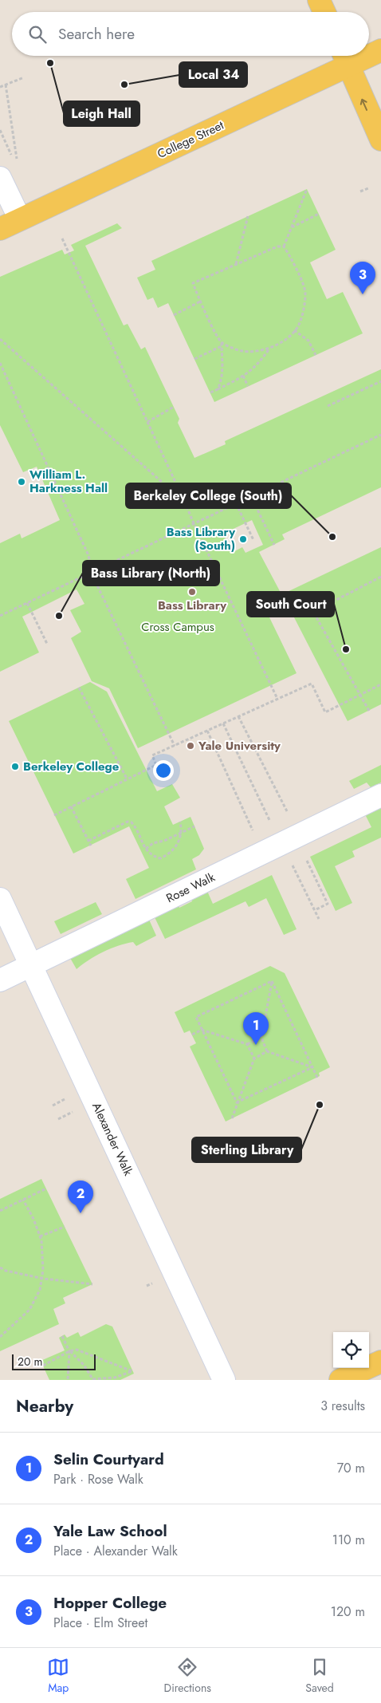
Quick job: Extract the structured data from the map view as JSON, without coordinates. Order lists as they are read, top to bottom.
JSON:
{
  "streets": {
    "main road": ["College Street"],
    "street": ["Rose Walk", "Alexander Walk"]
  },
  "crossings": [
    ["Rose Walk", "Alexander Walk"]
  ],
  "parks": ["Cross Campus"],
  "places": [
    "Leigh Hall",
    "Local 34",
    "William L. Harkness Hall",
    "Berkeley College (South)",
    "Bass Library (South)",
    "Bass Library",
    "Bass Library (North)",
    "South Court",
    "Yale University",
    "Berkeley College",
    "Sterling Library"
  ],
  "scale_bar": "20 m",
  "page": {
    "search": "Search here",
    "pins": ["3", "1", "2"],
    "scale": "20 m",
    "heading": ["Nearby", "3 results"],
    "list": [
      {
        "mark": "1",
        "name": "Selin Courtyard",
        "note": "Park · Rose Walk",
        "value": "70 m"
      },
      {
        "mark": "2",
        "name": "Yale Law School",
        "note": "Place · Alexander Walk",
        "value": "110 m"
      },
      {
        "mark": "3",
        "name": "Hopper College",
        "note": "Place · Elm Street",
        "value": "120 m"
      }
    ],
    "nav": ["Map", "Directions", "Saved"]
  }
}
